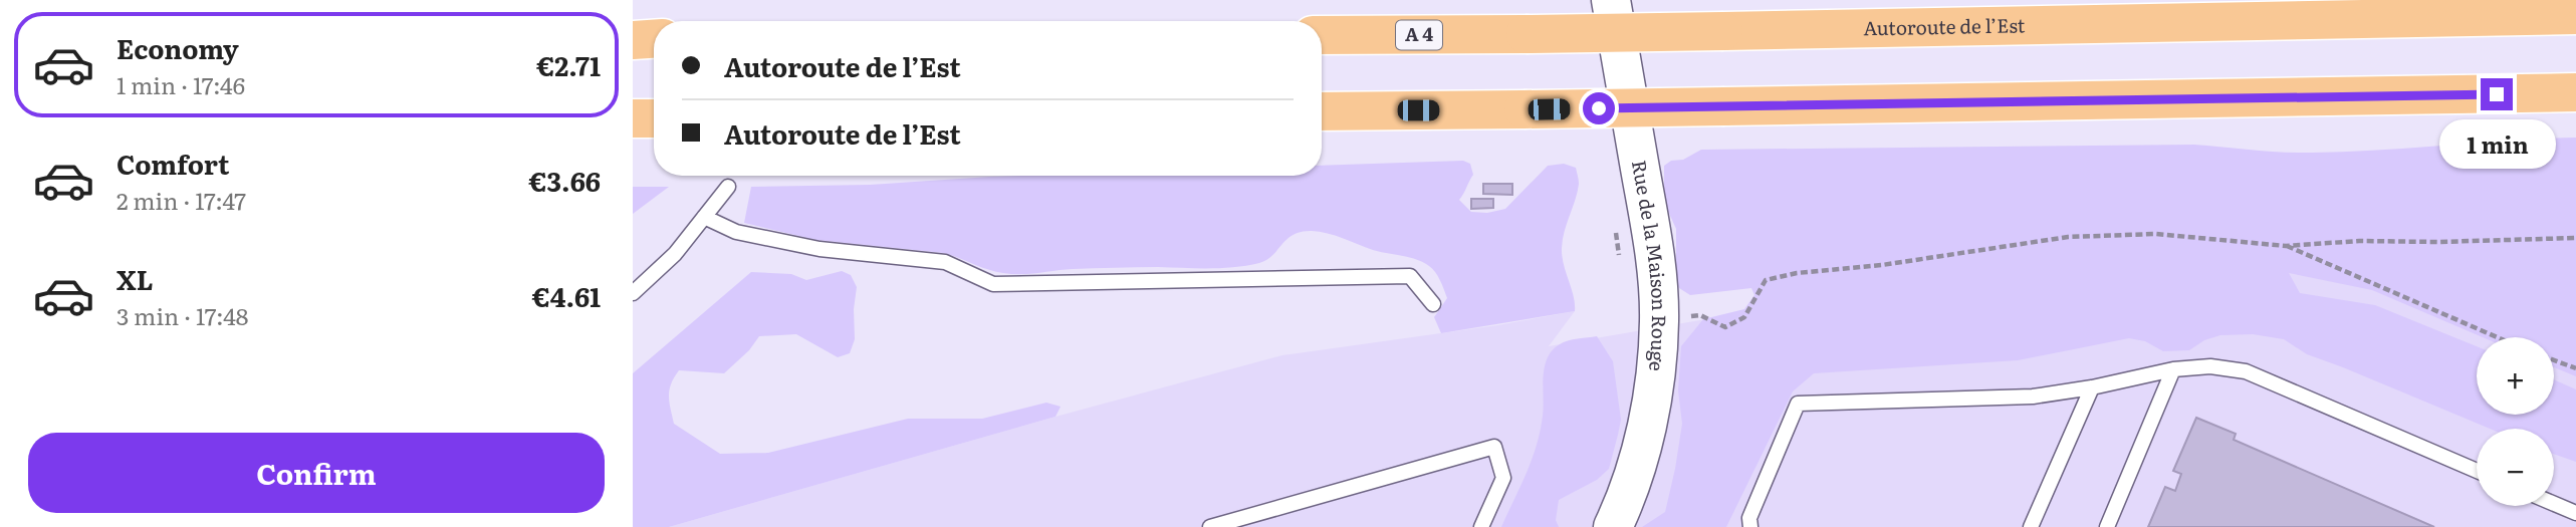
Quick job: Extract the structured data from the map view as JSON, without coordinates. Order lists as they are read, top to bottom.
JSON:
{
  "streets": {
    "highway": ["Autoroute de l’Est", "A 4"],
    "street": ["Rue de la Maison Rouge"]
  },
  "page": {
    "list": [
      {
        "name": "Economy",
        "note": "1 min · 17:46",
        "value": "€2.71"
      },
      {
        "name": "Comfort",
        "note": "2 min · 17:47",
        "value": "€3.66"
      },
      {
        "name": "XL",
        "note": "3 min · 17:48",
        "value": "€4.61"
      }
    ],
    "banner": ["Autoroute de l’Est", "Autoroute de l’Est"],
    "bubble": "1 min",
    "map_buttons": ["+", "−"],
    "buttons": "Confirm"
  }
}
